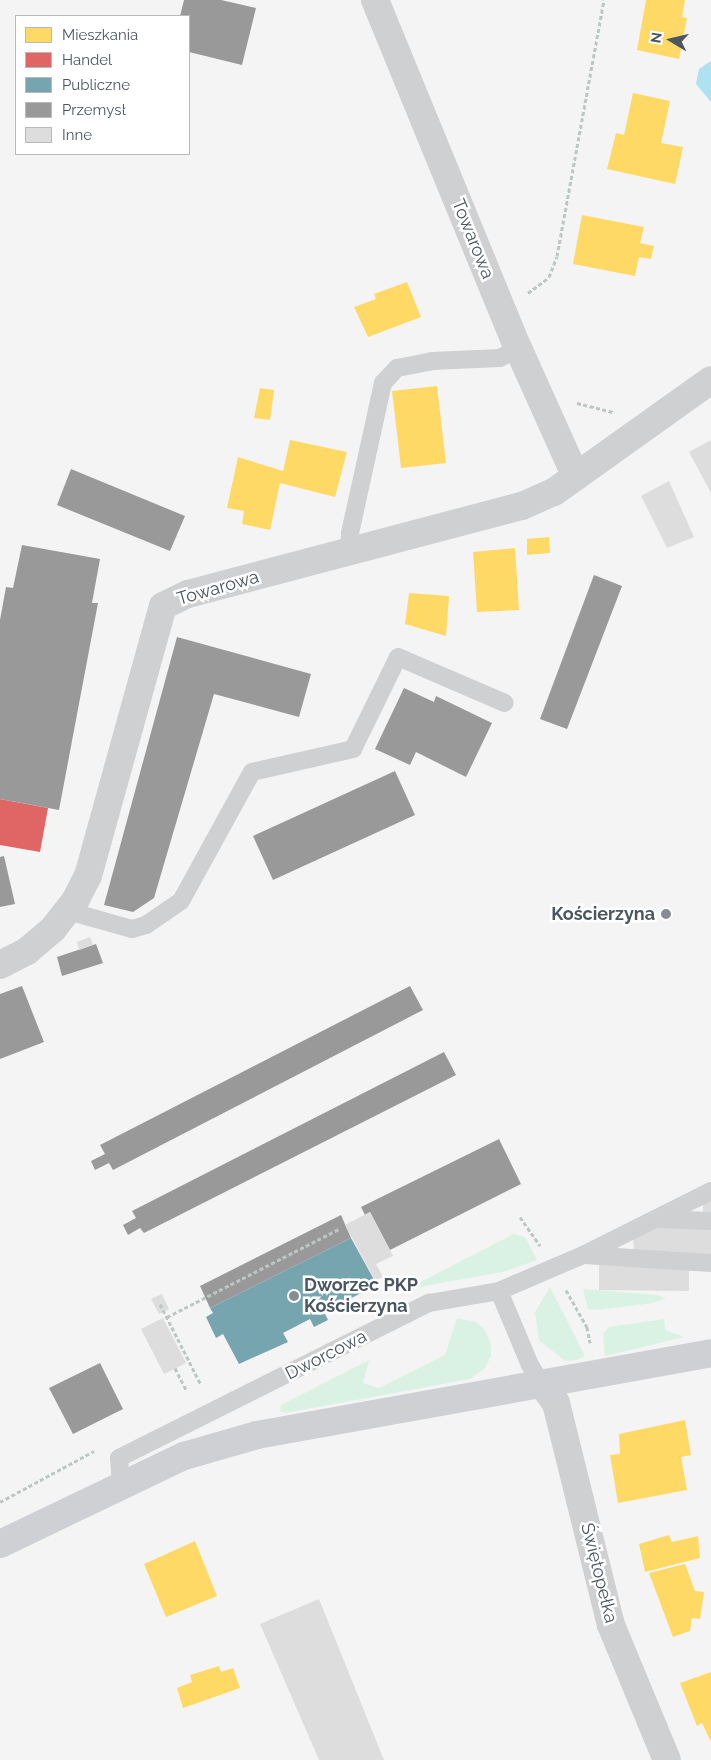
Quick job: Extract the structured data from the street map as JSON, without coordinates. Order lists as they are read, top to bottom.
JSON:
{
  "streets": {
    "street": ["Towarowa", "Świętopełka"],
    "lane": ["Dworcowa"]
  },
  "places": ["Kościerzyna", "Dworzec PKP Kościerzyna"],
  "legend": [
    "Mieszkania",
    "Handel",
    "Publiczne",
    "Przemysł",
    "Inne"
  ],
  "north": "left"
}
